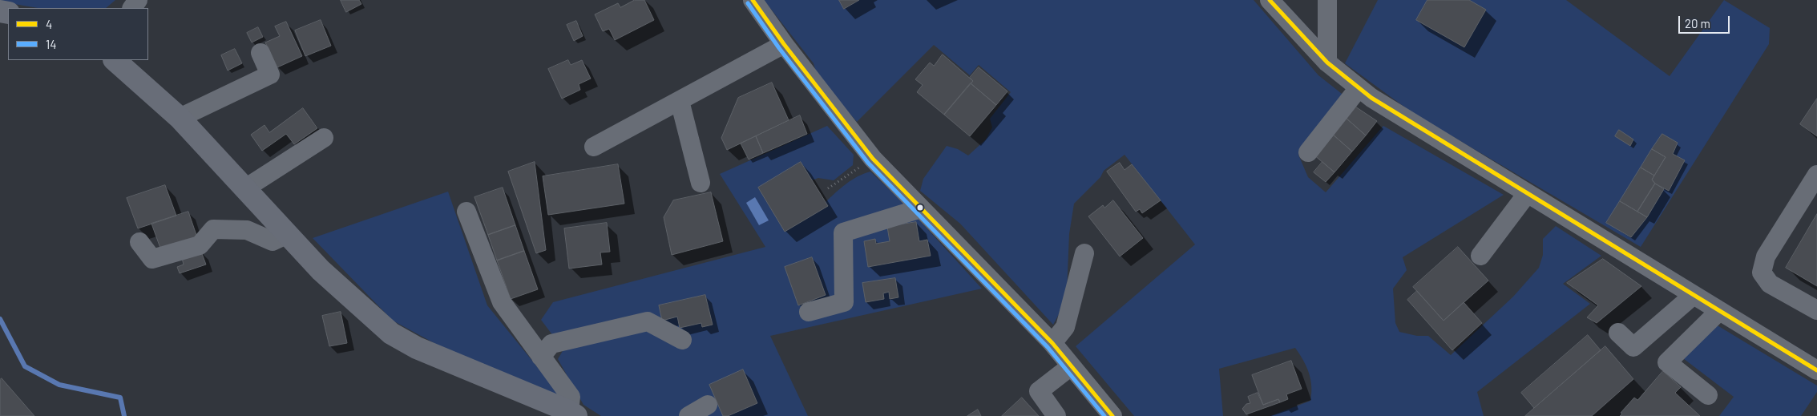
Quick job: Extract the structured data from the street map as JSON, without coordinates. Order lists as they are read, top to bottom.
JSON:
{
  "lines": ["transit line 4", "transit line 14"],
  "legend": ["4", "14"],
  "scale_bar": "20 m"
}
